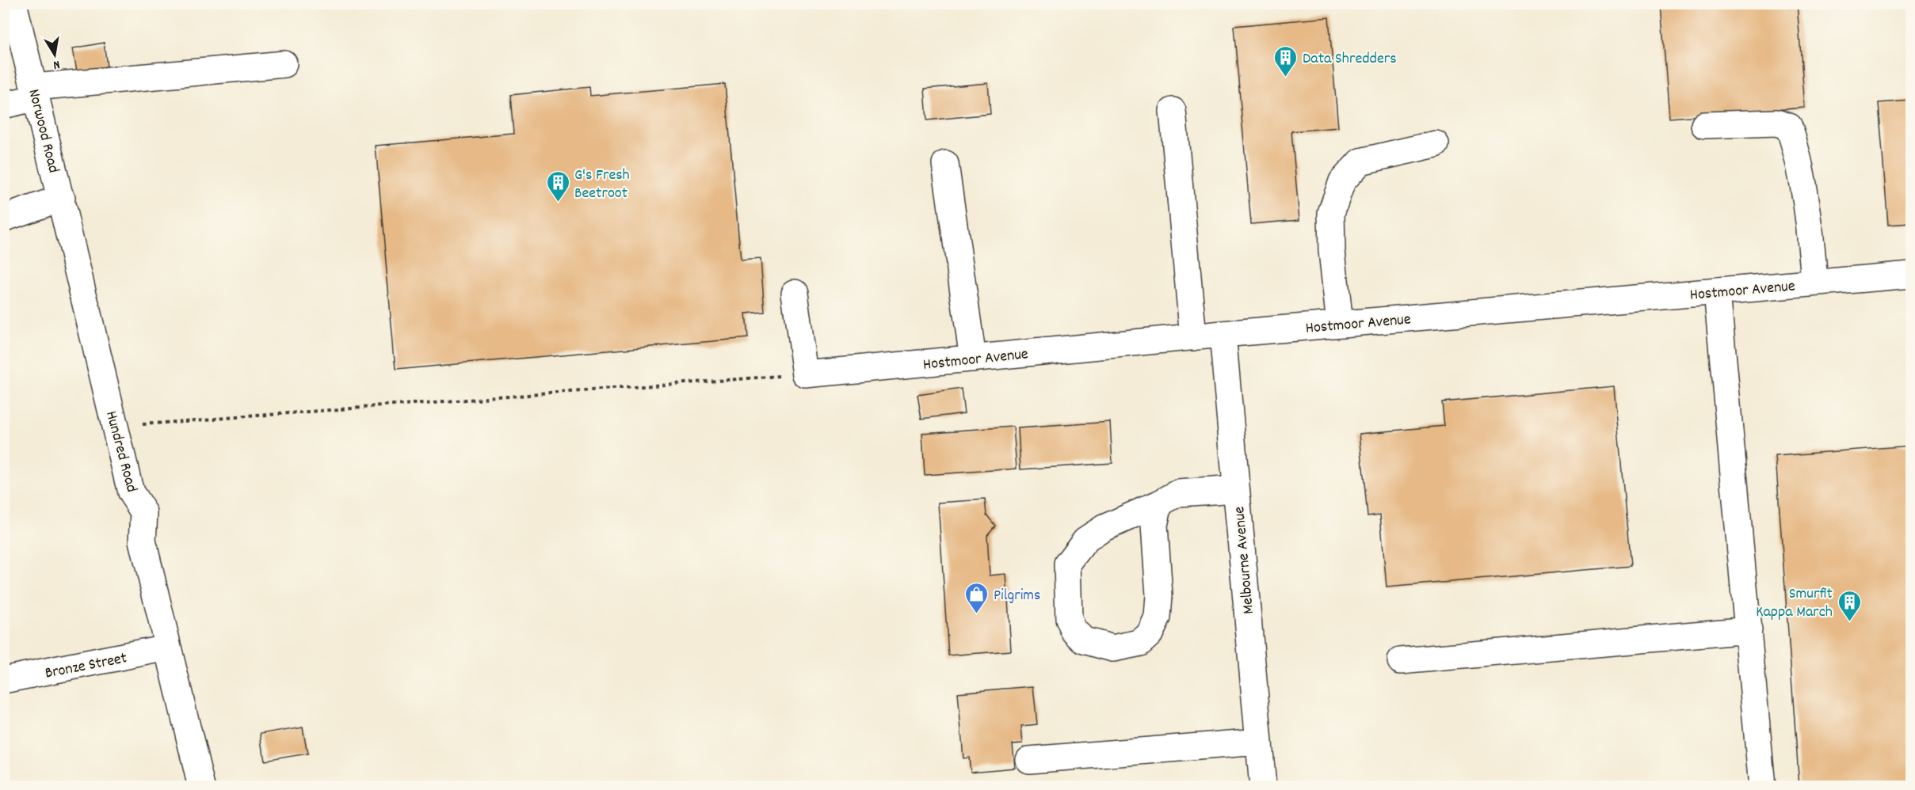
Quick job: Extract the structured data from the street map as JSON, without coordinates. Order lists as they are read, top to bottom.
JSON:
{
  "streets": {
    "street": [
      "Norwood Road",
      "Hostmoor Avenue",
      "Hundred Road",
      "Melbourne Avenue",
      "Bronze Street"
    ]
  },
  "crossings": [
    ["Norwood Road", "Hundred Road"],
    ["Hostmoor Avenue", "Melbourne Avenue"],
    ["Hundred Road", "Bronze Street"]
  ],
  "places": {
    "building": ["Data Shredders", "G's Fresh Beetroot", "Smurfit Kappa March"],
    "shop": ["Pilgrims"]
  },
  "north": "bottom"
}
